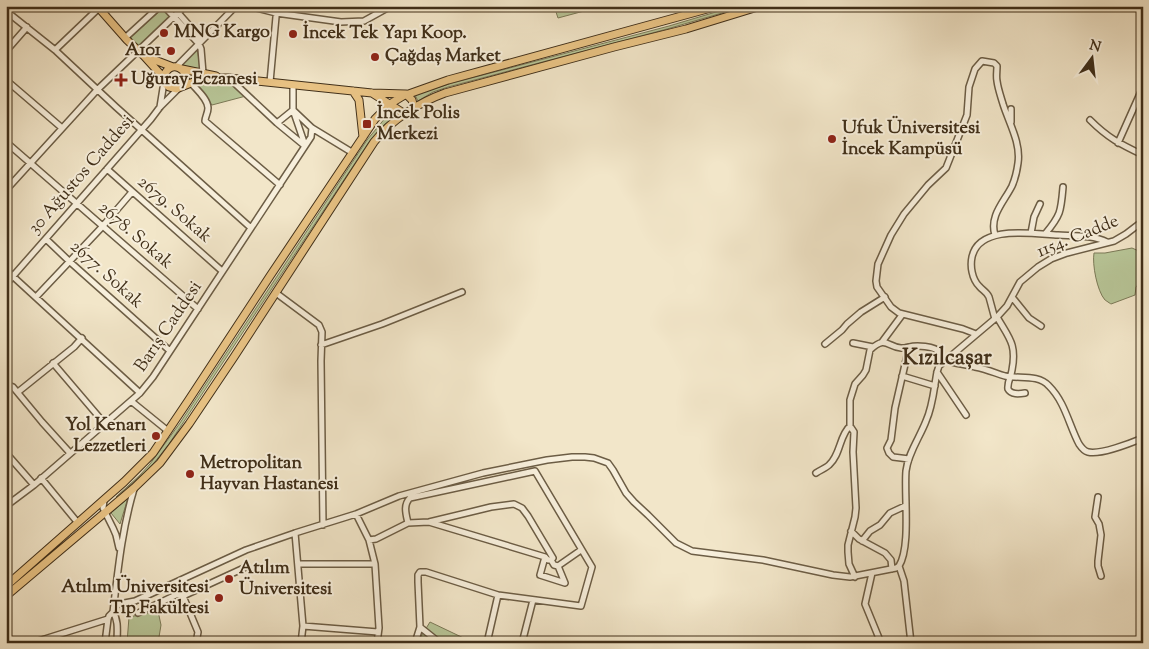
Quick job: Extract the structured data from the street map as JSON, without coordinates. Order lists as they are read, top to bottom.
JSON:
{
  "streets": {
    "street": [
      "30 Ağustos Caddesi",
      "2679. Sokak",
      "2678. Sokak",
      "1154. Cadde",
      "2677. Sokak",
      "Barış Caddesi"
    ]
  },
  "crossings": [
    ["30 Ağustos Caddesi", "2679. Sokak"],
    ["30 Ağustos Caddesi", "2678. Sokak"],
    ["30 Ağustos Caddesi", "2677. Sokak"],
    ["2679. Sokak", "Barış Caddesi"],
    ["2678. Sokak", "Barış Caddesi"],
    ["2677. Sokak", "Barış Caddesi"]
  ],
  "districts": ["Kızılcaşar"],
  "places": {
    "other": [
      "MNG Kargo",
      "İncek Tek Yapı Koop.",
      "A101",
      "Çağdaş Market",
      "Ufuk Üniversitesi İncek Kampüsü",
      "Yol Kenarı Lezzetleri",
      "Metropolitan Hayvan Hastanesi",
      "Atılım Üniversitesi",
      "Atılım Üniversitesi Tıp Fakültesi"
    ],
    "health": ["Uğuray Eczanesi"],
    "transit": ["İncek Polis Merkezi"]
  },
  "north": "top"
}
